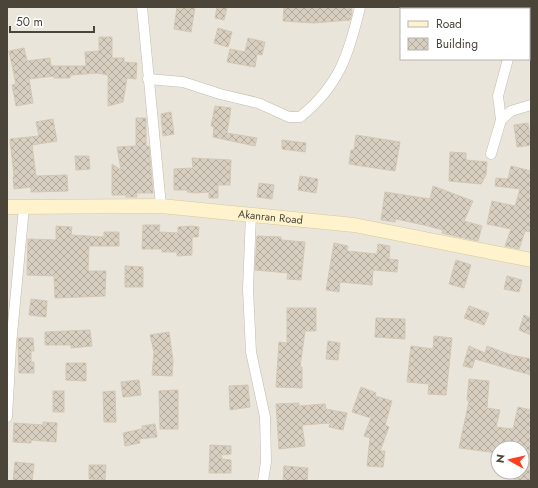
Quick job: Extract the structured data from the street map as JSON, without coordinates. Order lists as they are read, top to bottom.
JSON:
{
  "streets": {
    "main road": ["Akanran Road"]
  },
  "legend": ["Road", "Building"],
  "scale_bar": "50 m",
  "north": "left"
}
